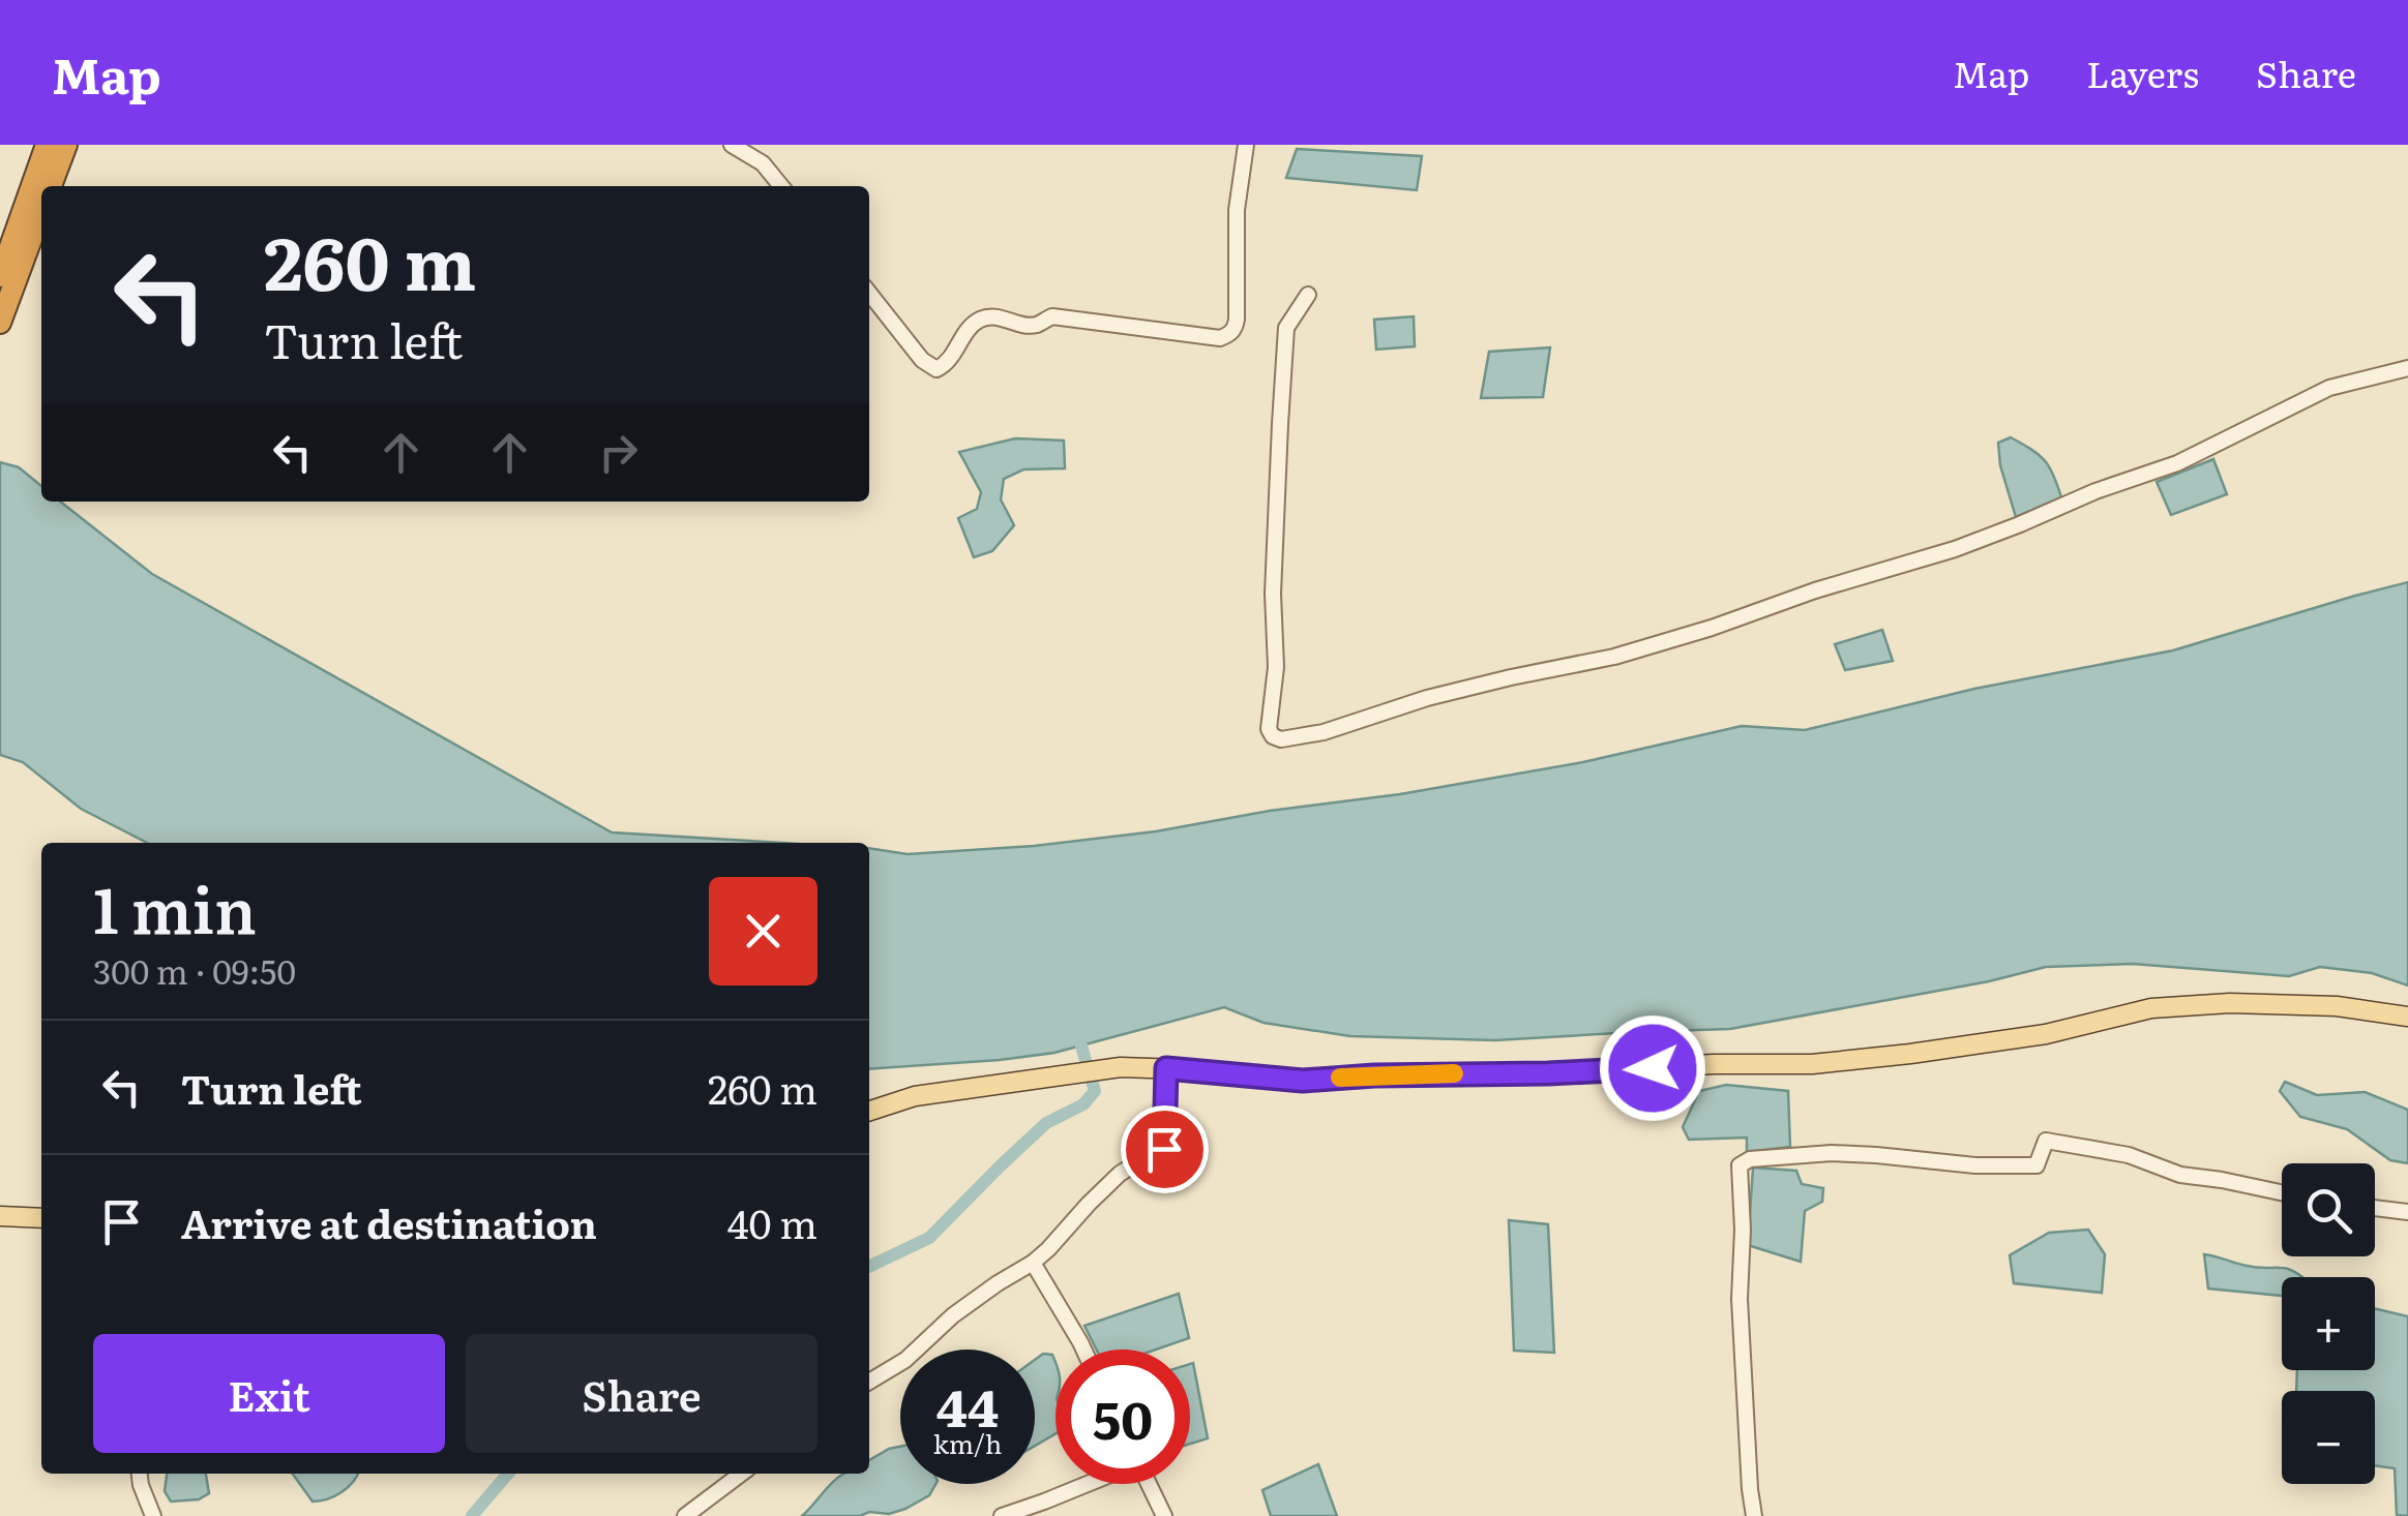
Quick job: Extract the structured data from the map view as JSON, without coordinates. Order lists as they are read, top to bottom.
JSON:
{
  "page": {
    "header": "Map",
    "nav": ["Map", "Layers", "Share"],
    "turn": ["260 m", "Turn left"],
    "heading": ["1 min", "300 m · 09:50"],
    "list": [
      {
        "name": "Turn left",
        "value": "260 m"
      },
      {
        "name": "Arrive at destination",
        "value": "40 m"
      }
    ],
    "map_buttons": ["+", "−"],
    "buttons": ["Exit", "Share"],
    "speed": "44 km/h",
    "limit": "50"
  }
}
